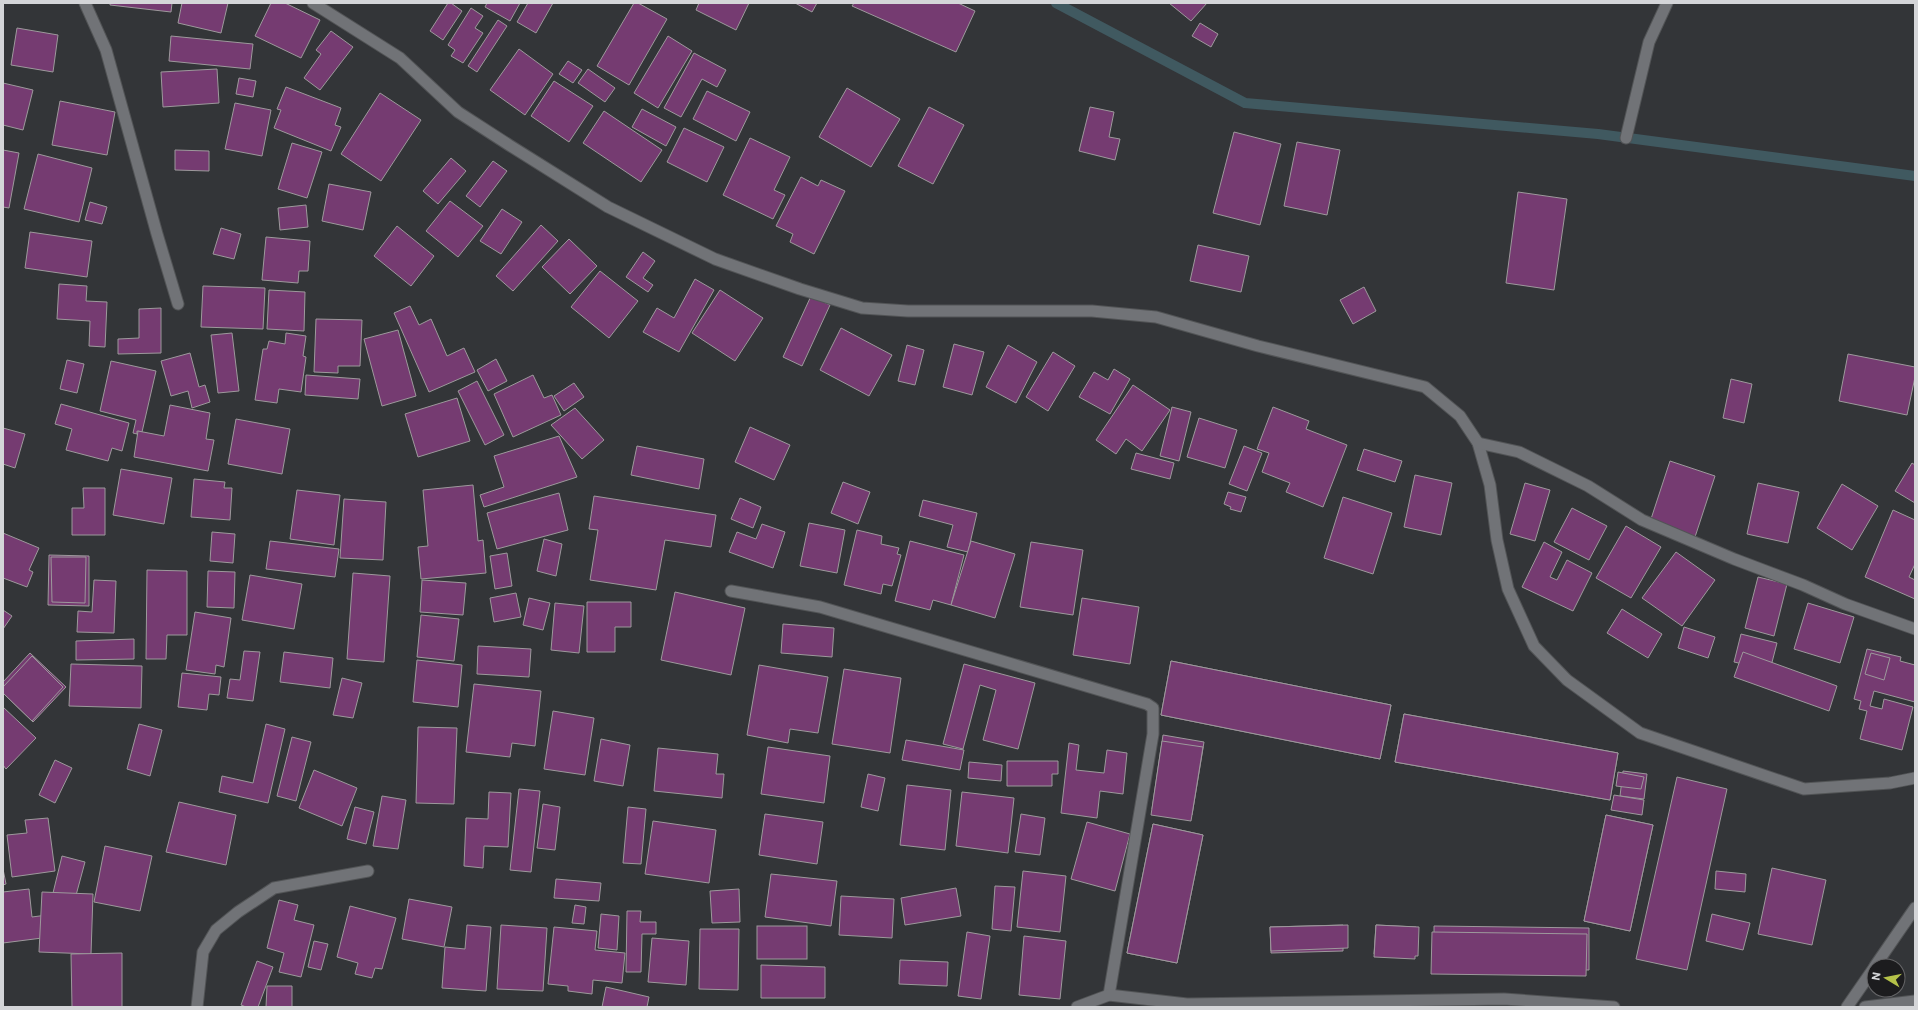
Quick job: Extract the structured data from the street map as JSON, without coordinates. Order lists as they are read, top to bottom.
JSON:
{
  "north": "left"
}
